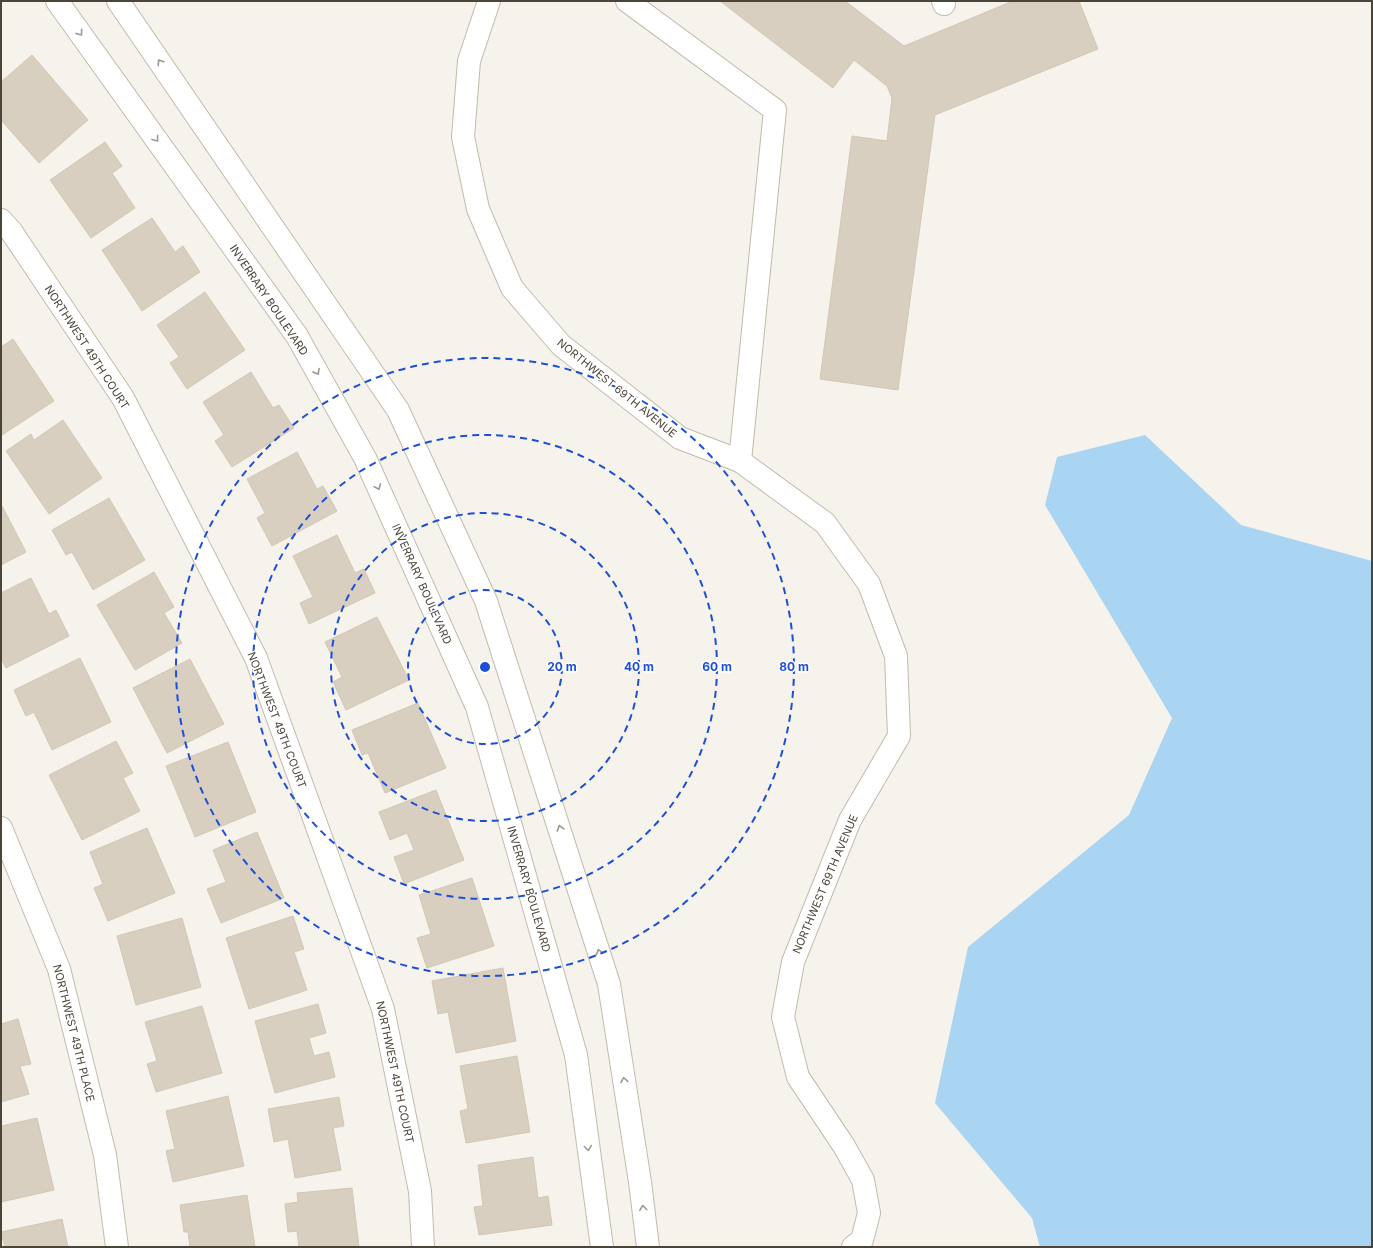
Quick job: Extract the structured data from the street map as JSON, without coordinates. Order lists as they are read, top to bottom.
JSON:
{
  "streets": {
    "street": [
      "INVERRARY BOULEVARD",
      "NORTHWEST 49TH COURT",
      "NORTHWEST 69TH AVENUE",
      "NORTHWEST 49TH PLACE"
    ]
  },
  "rings": [
    "20 m",
    "40 m",
    "60 m",
    "80 m"
  ]
}
